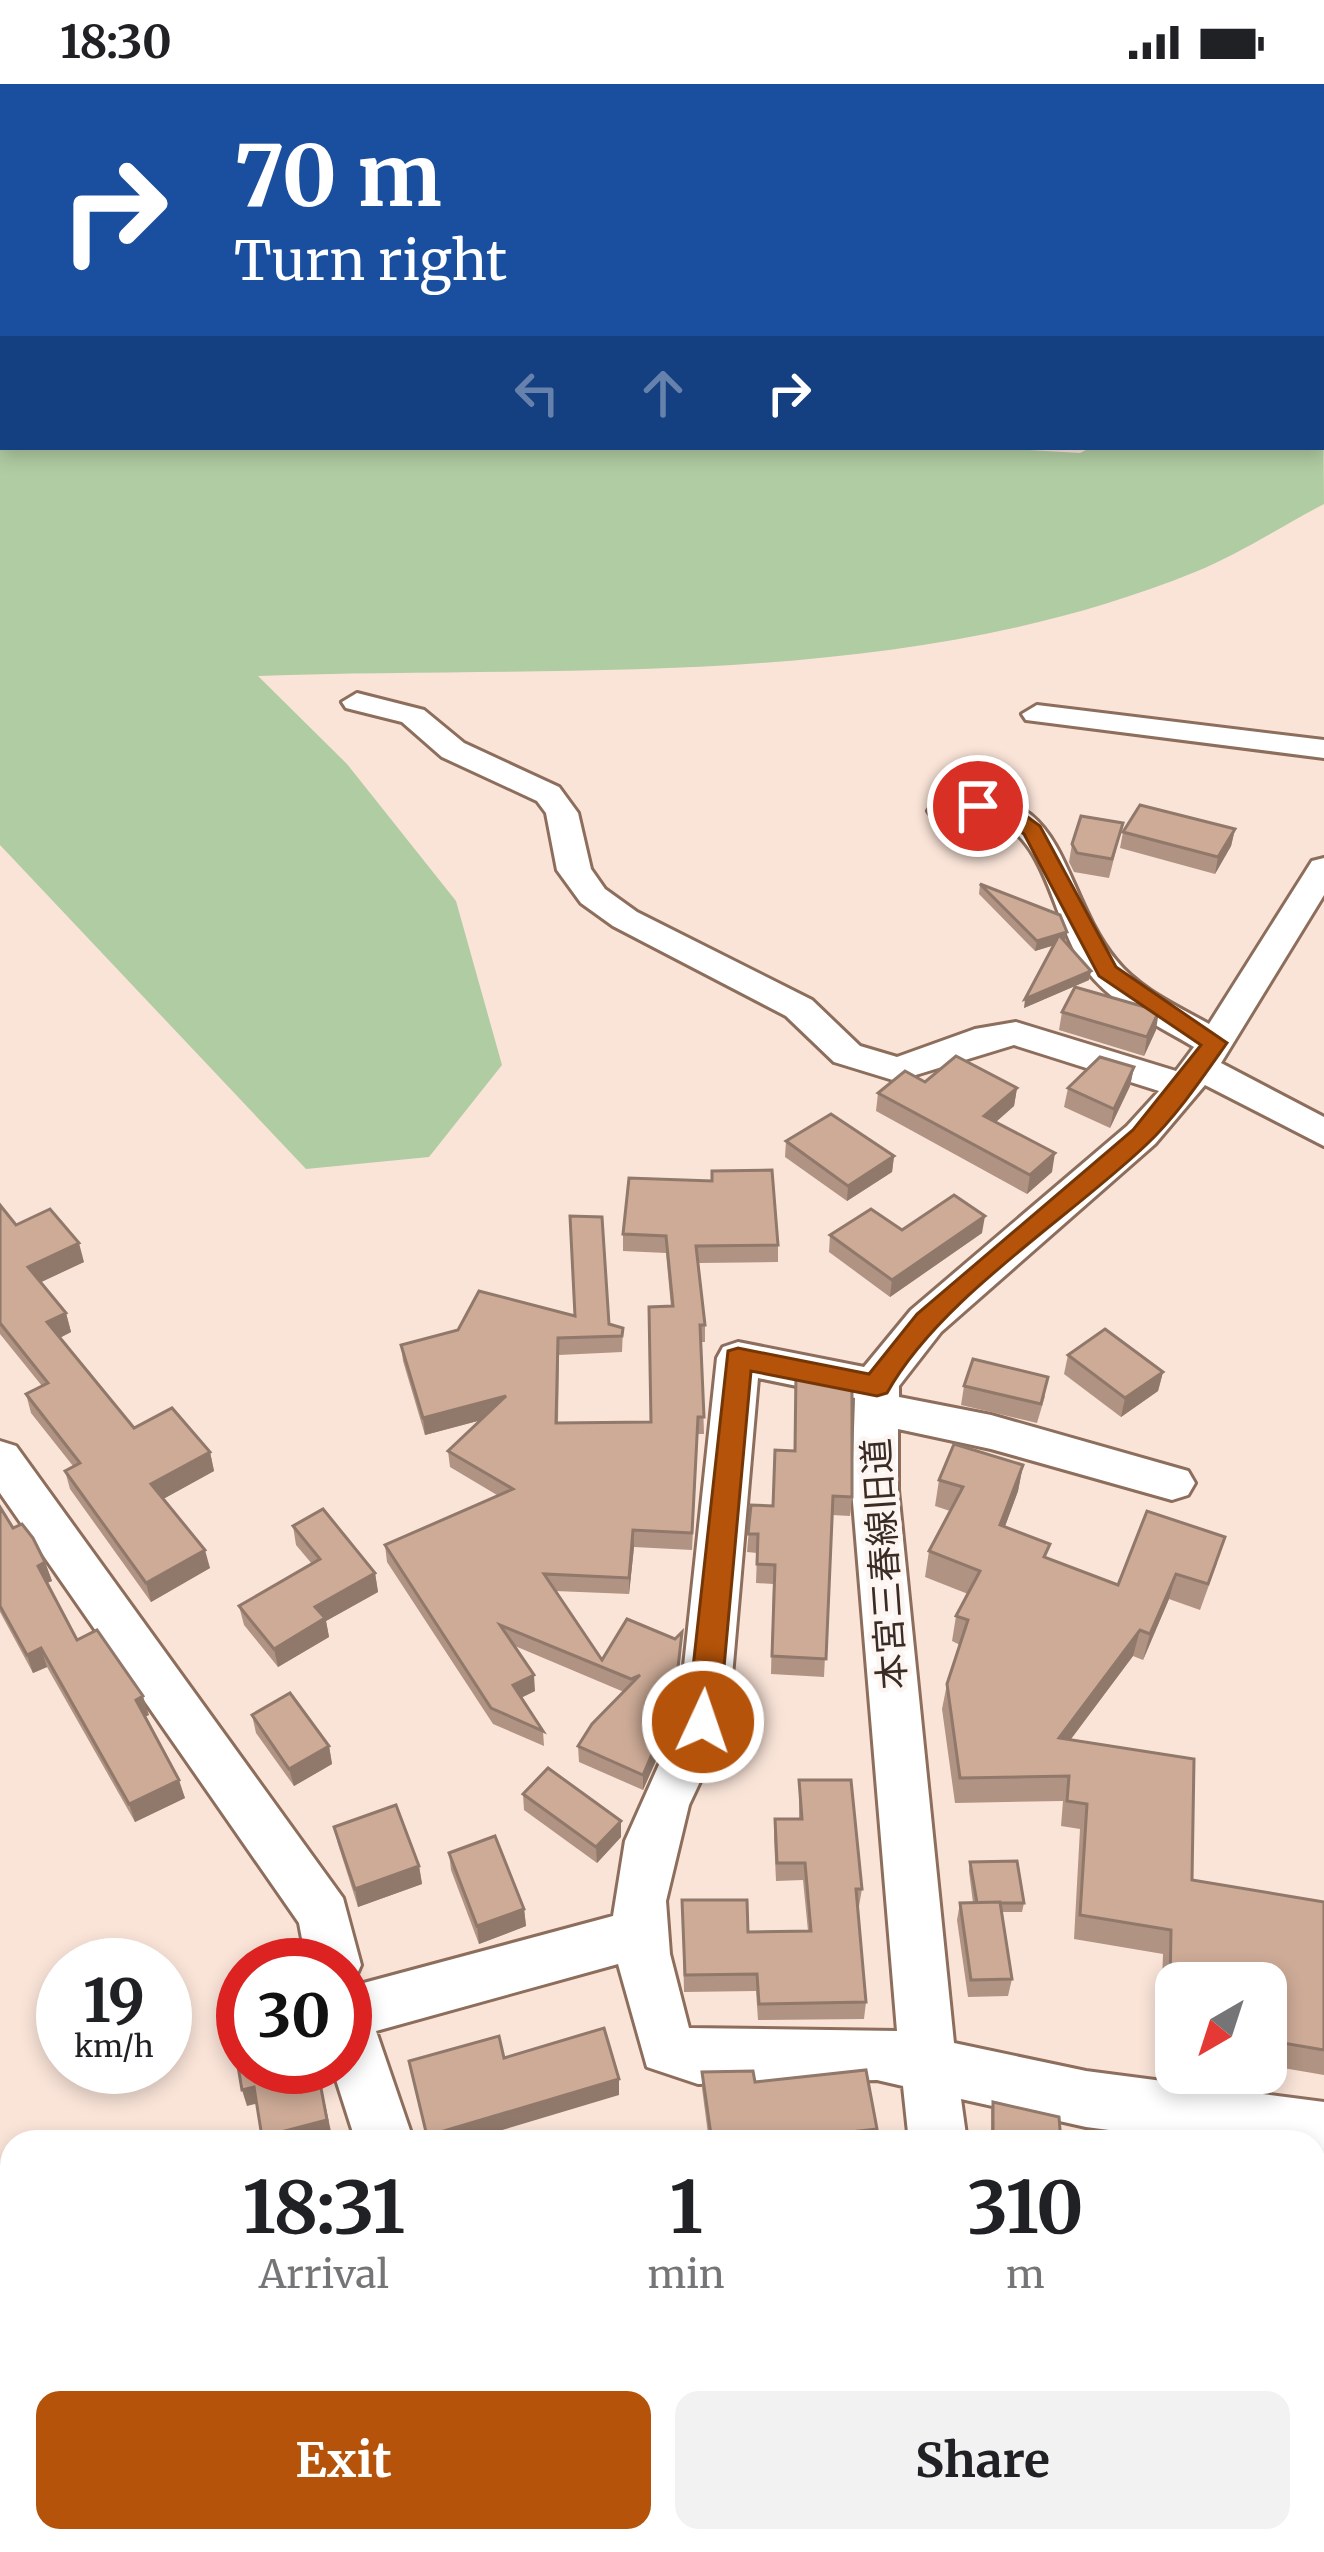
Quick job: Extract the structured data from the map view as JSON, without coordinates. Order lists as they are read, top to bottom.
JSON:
{
  "streets": {
    "street": ["本宮三春線旧道"]
  },
  "north": "bottom left",
  "page": {
    "status": "18:30",
    "turn": ["70 m", "Turn right"],
    "speed": "19 km/h",
    "limit": "30",
    "eta": [
      "18:31",
      "Arrival",
      "1",
      "min",
      "310",
      "m"
    ],
    "buttons": ["Exit", "Share"]
  }
}
